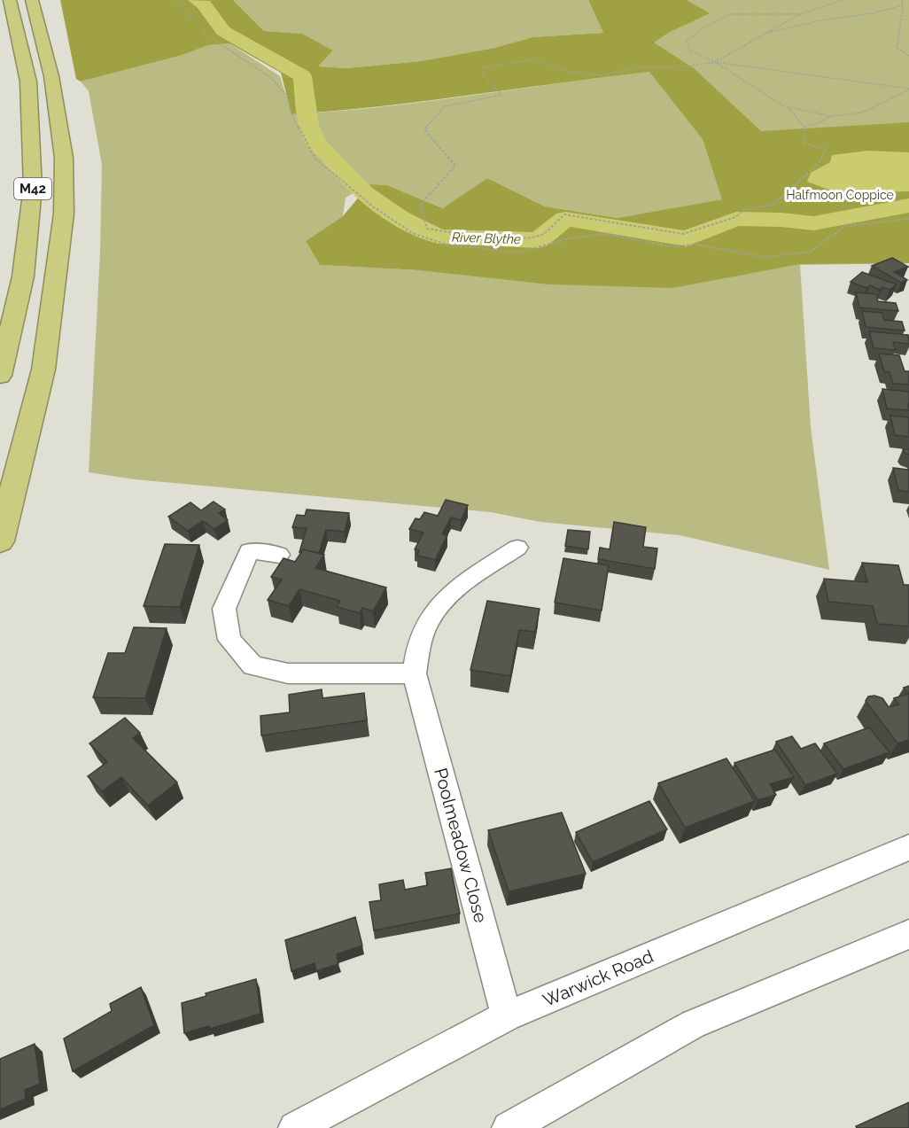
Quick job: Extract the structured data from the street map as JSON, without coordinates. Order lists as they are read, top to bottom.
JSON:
{
  "streets": {
    "highway": ["M42"],
    "street": ["Poolmeadow Close", "Warwick Road"]
  },
  "crossings": [
    ["Poolmeadow Close", "Warwick Road"]
  ],
  "water": ["River Blythe"],
  "parks": ["Halfmoon Coppice"]
}
